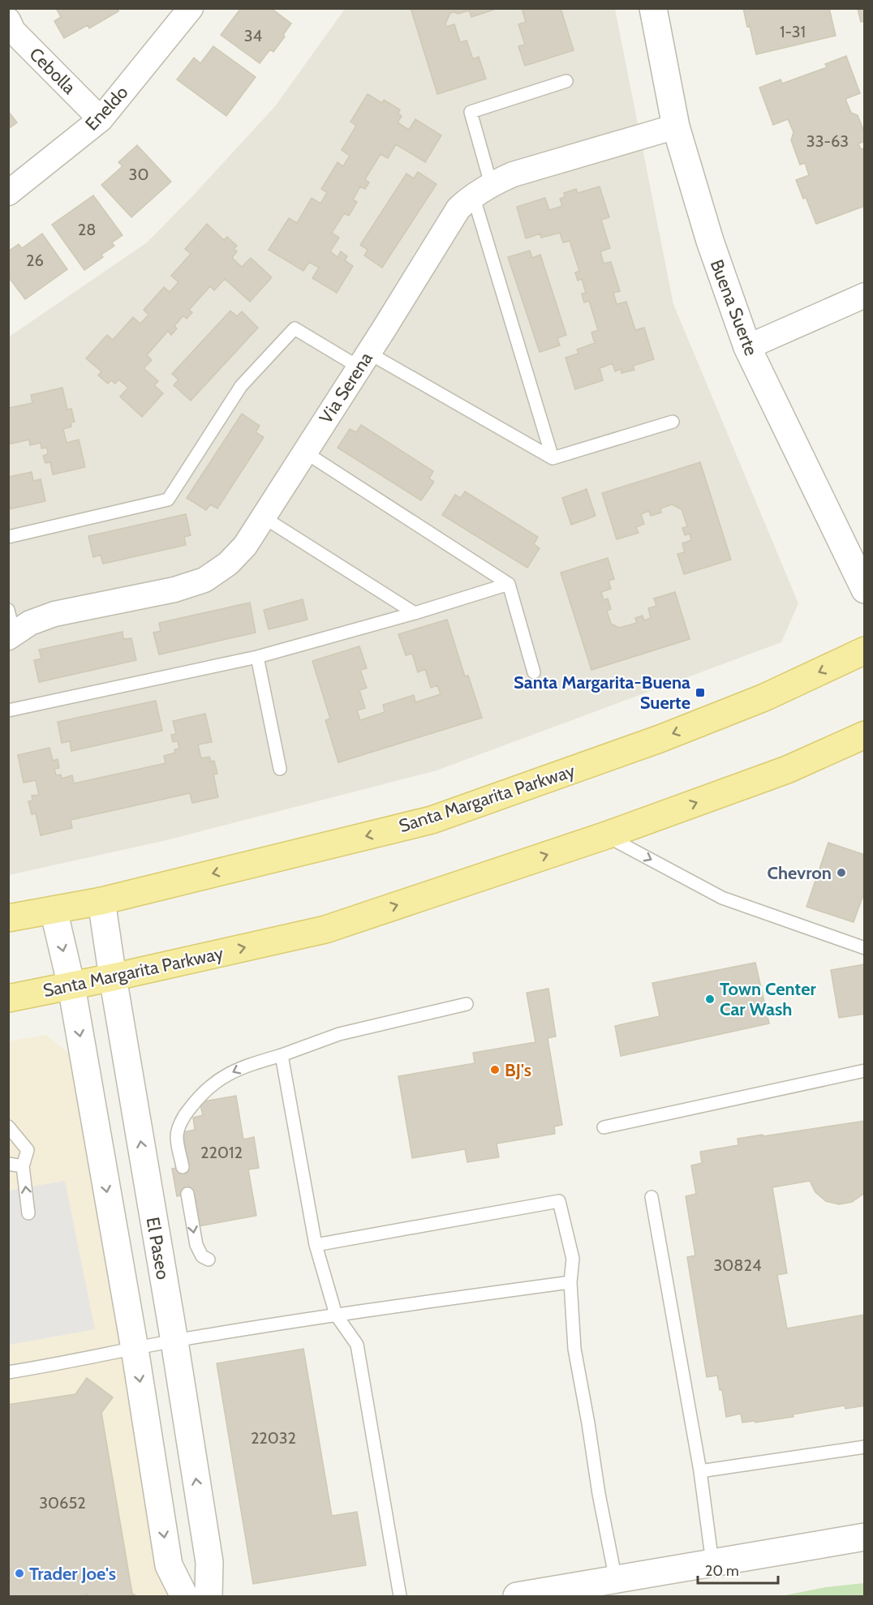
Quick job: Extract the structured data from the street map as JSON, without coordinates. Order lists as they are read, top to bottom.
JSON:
{
  "streets": {
    "main road": ["Santa Margarita Parkway"],
    "street": [
      "Cebolla",
      "Eneldo",
      "Buena Suerte",
      "Via Serena",
      "El Paseo"
    ]
  },
  "crossings": [
    ["Cebolla", "Eneldo"],
    ["Buena Suerte", "Via Serena"],
    ["Santa Margarita Parkway", "El Paseo"]
  ],
  "places": {
    "transit": ["Santa Margarita-Buena Suerte"],
    "other": [
      "Chevron",
      "Town Center Car Wash",
      "BJ's",
      "Trader Joe's"
    ]
  },
  "house_numbers": [
    "1-31",
    "34",
    "33-63",
    "30",
    "28",
    "26",
    "22012",
    "30824",
    "22032",
    "30652"
  ],
  "scale_bar": "20 m"
}
